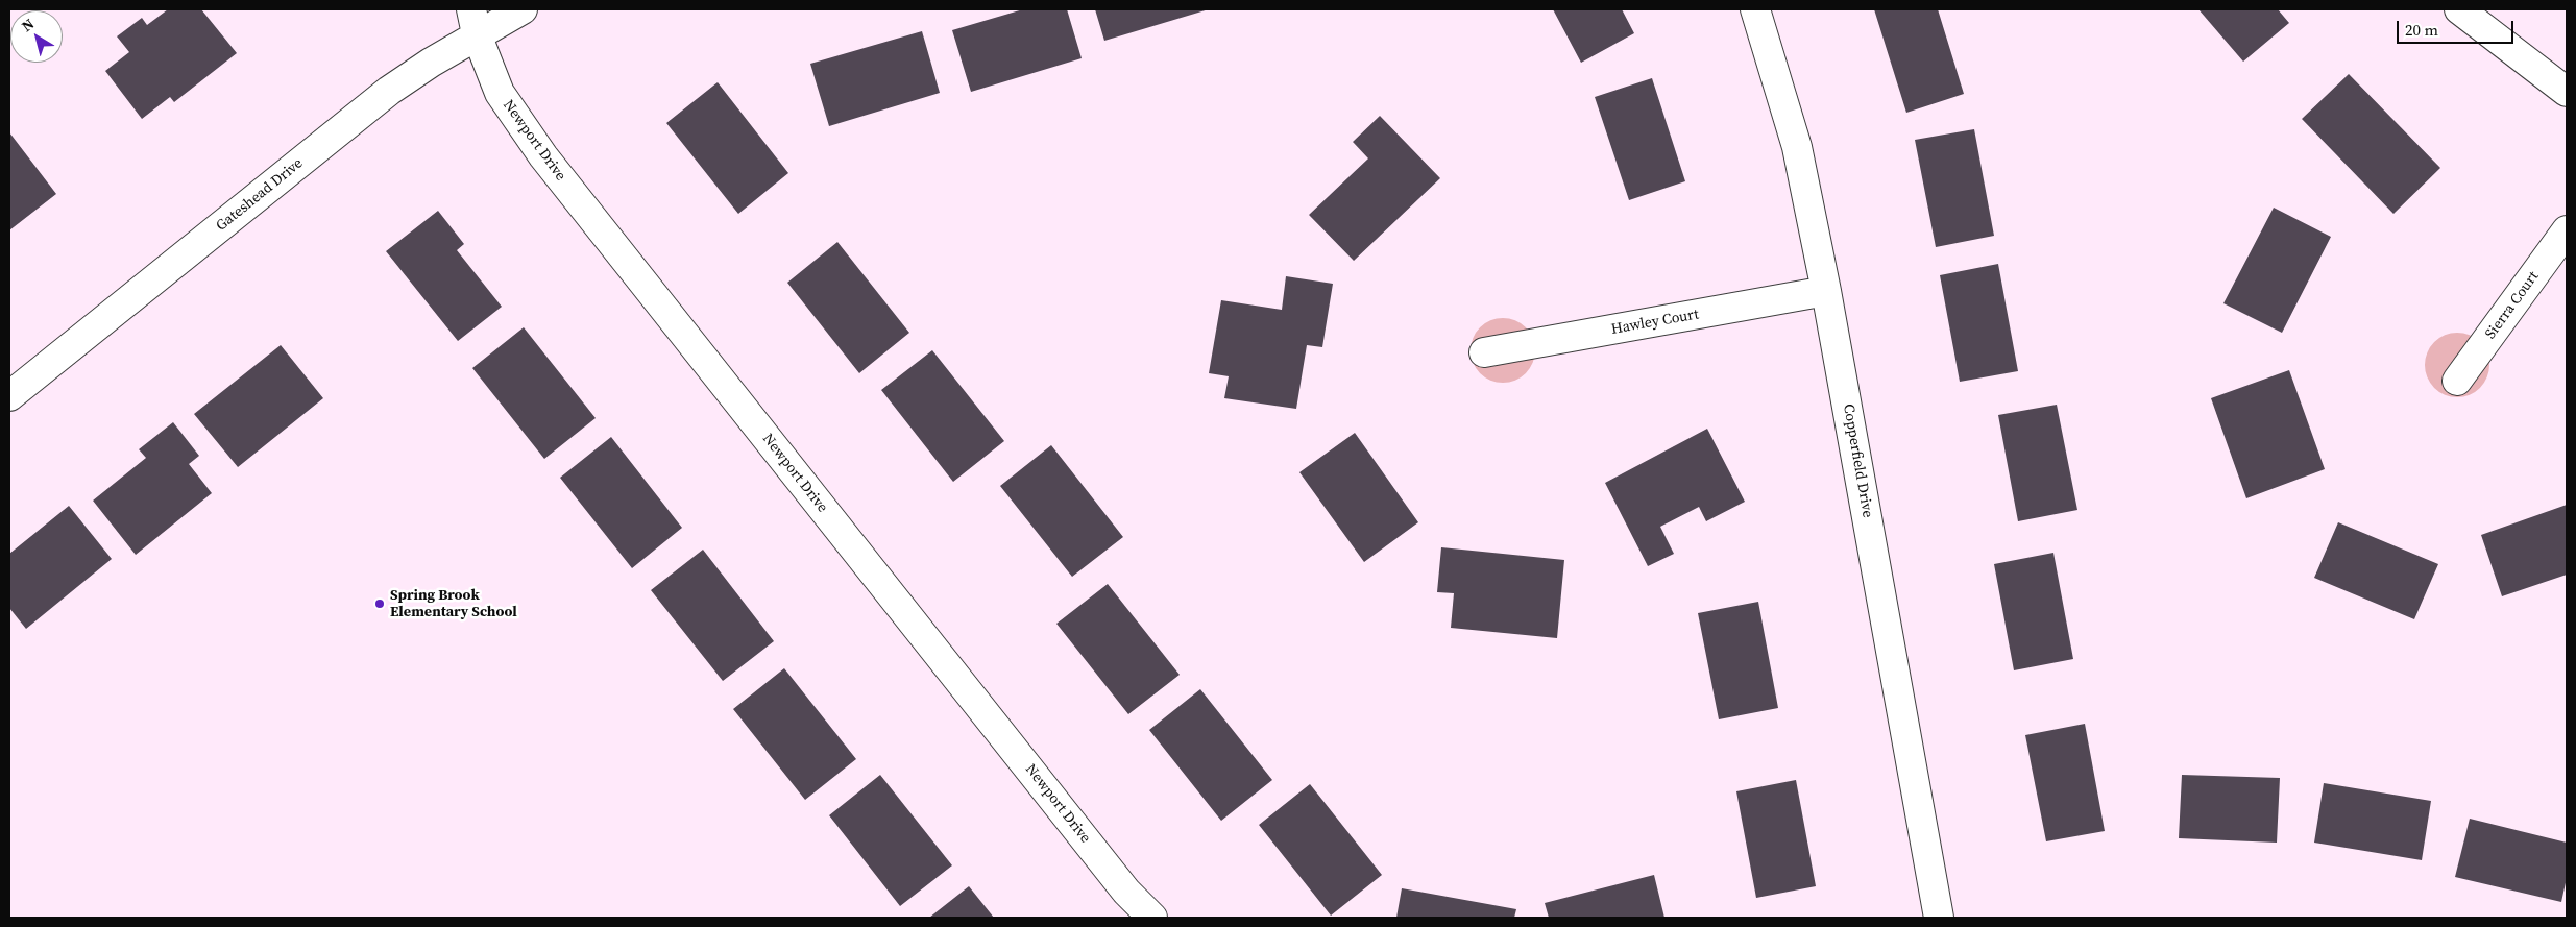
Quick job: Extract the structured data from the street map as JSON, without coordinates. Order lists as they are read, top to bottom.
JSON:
{
  "streets": {
    "street": [
      "Newport Drive",
      "Gateshead Drive",
      "Sierra Court",
      "Hawley Court",
      "Copperfield Drive"
    ]
  },
  "crossings": [
    ["Newport Drive", "Gateshead Drive"],
    ["Hawley Court", "Copperfield Drive"]
  ],
  "places": ["Spring Brook Elementary School"],
  "scale_bar": "20 m",
  "north": "top left"
}
